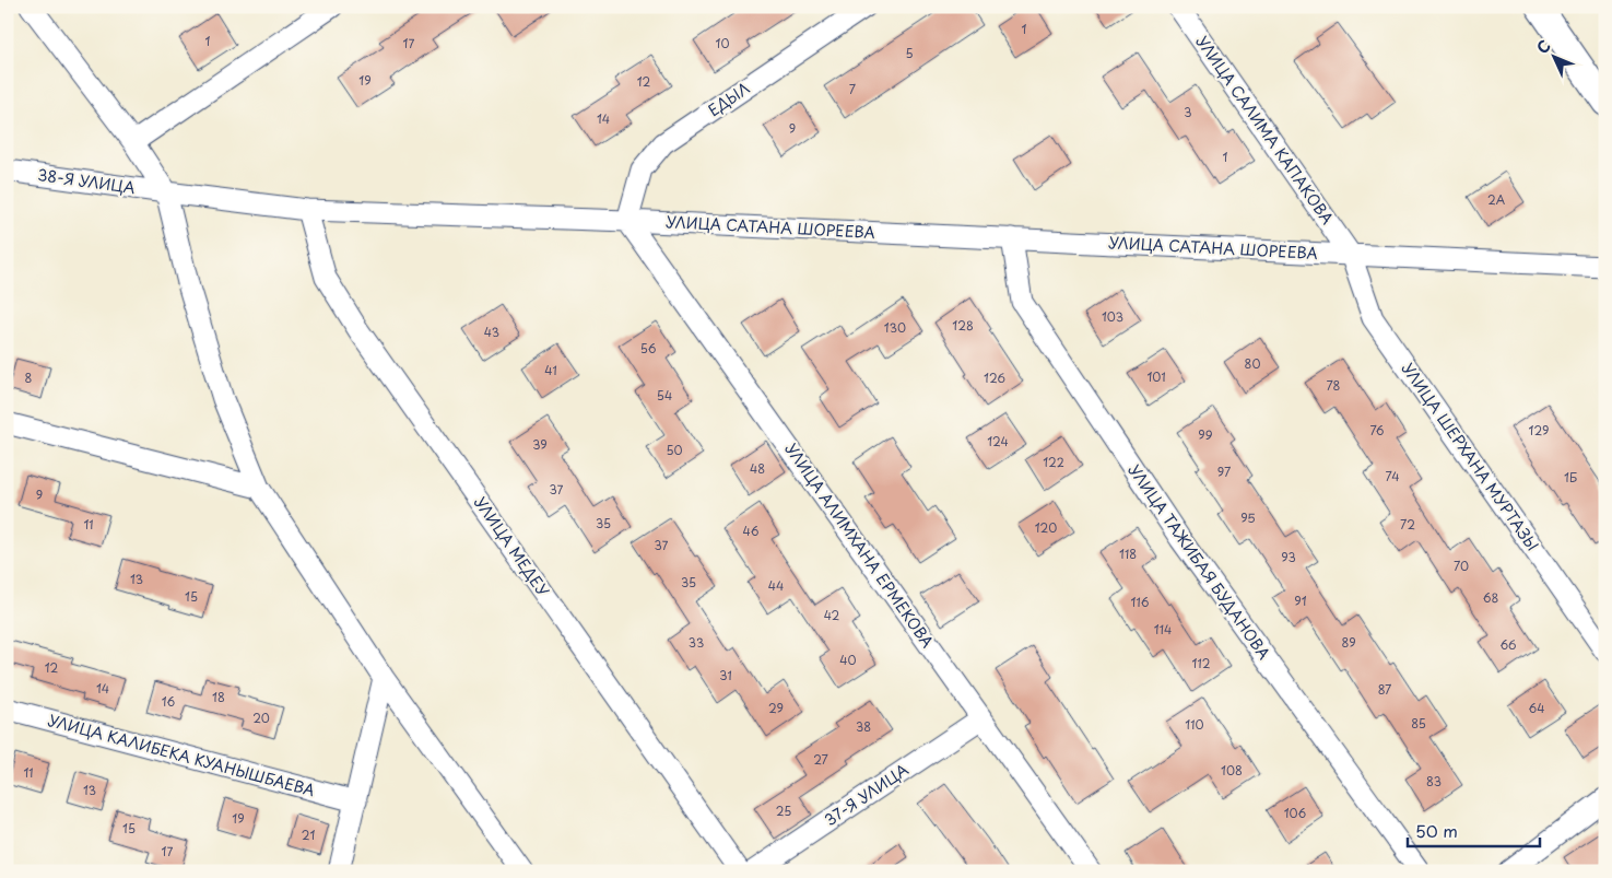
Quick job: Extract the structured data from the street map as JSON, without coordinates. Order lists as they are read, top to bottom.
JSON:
{
  "streets": {
    "street": [
      "ЕДЫЛ",
      "УЛИЦА САЛИМА КАПАКОВА",
      "38-Я УЛИЦА",
      "УЛИЦА САТАНА ШОРЕЕВА",
      "УЛИЦА ШЕРХАНА МУРТАЗЫ",
      "УЛИЦА АЛИМХАНА ЕРМЕКОВА",
      "УЛИЦА МЕДЕУ",
      "УЛИЦА ТАЖИБАЯ БУДАНОВА",
      "УЛИЦА КАЛИБЕКА КУАНЫШБАЕВА",
      "37-Я УЛИЦА"
    ]
  },
  "crossings": [
    ["ЕДЫЛ", "УЛИЦА САТАНА ШОРЕЕВА"],
    ["ЕДЫЛ", "УЛИЦА АЛИМХАНА ЕРМЕКОВА"],
    ["УЛИЦА САЛИМА КАПАКОВА", "УЛИЦА САТАНА ШОРЕЕВА"],
    ["УЛИЦА САЛИМА КАПАКОВА", "УЛИЦА ШЕРХАНА МУРТАЗЫ"],
    ["38-Я УЛИЦА", "УЛИЦА САТАНА ШОРЕЕВА"],
    ["УЛИЦА САТАНА ШОРЕЕВА", "УЛИЦА ШЕРХАНА МУРТАЗЫ"],
    ["УЛИЦА САТАНА ШОРЕЕВА", "УЛИЦА АЛИМХАНА ЕРМЕКОВА"],
    ["УЛИЦА САТАНА ШОРЕЕВА", "УЛИЦА МЕДЕУ"],
    ["УЛИЦА САТАНА ШОРЕЕВА", "УЛИЦА ТАЖИБАЯ БУДАНОВА"],
    ["УЛИЦА АЛИМХАНА ЕРМЕКОВА", "37-Я УЛИЦА"]
  ],
  "house_numbers": [
    "1",
    "1",
    "17",
    "10",
    "5",
    "19",
    "12",
    "7",
    "3",
    "14",
    "9",
    "1",
    "2А",
    "103",
    "128",
    "130",
    "43",
    "56",
    "80",
    "41",
    "101",
    "8",
    "126",
    "78",
    "54",
    "76",
    "129",
    "99",
    "124",
    "39",
    "50",
    "122",
    "48",
    "97",
    "74",
    "1Б",
    "37",
    "9",
    "95",
    "35",
    "11",
    "72",
    "120",
    "46",
    "37",
    "118",
    "93",
    "70",
    "13",
    "35",
    "44",
    "15",
    "68",
    "91",
    "116",
    "42",
    "114",
    "33",
    "89",
    "66",
    "40",
    "112",
    "12",
    "31",
    "14",
    "87",
    "18",
    "16",
    "29",
    "64",
    "20",
    "85",
    "110",
    "38",
    "27",
    "108",
    "11",
    "83",
    "13",
    "25",
    "106",
    "19",
    "15",
    "21",
    "17"
  ],
  "scale_bar": "50 m",
  "north": "top left"
}
